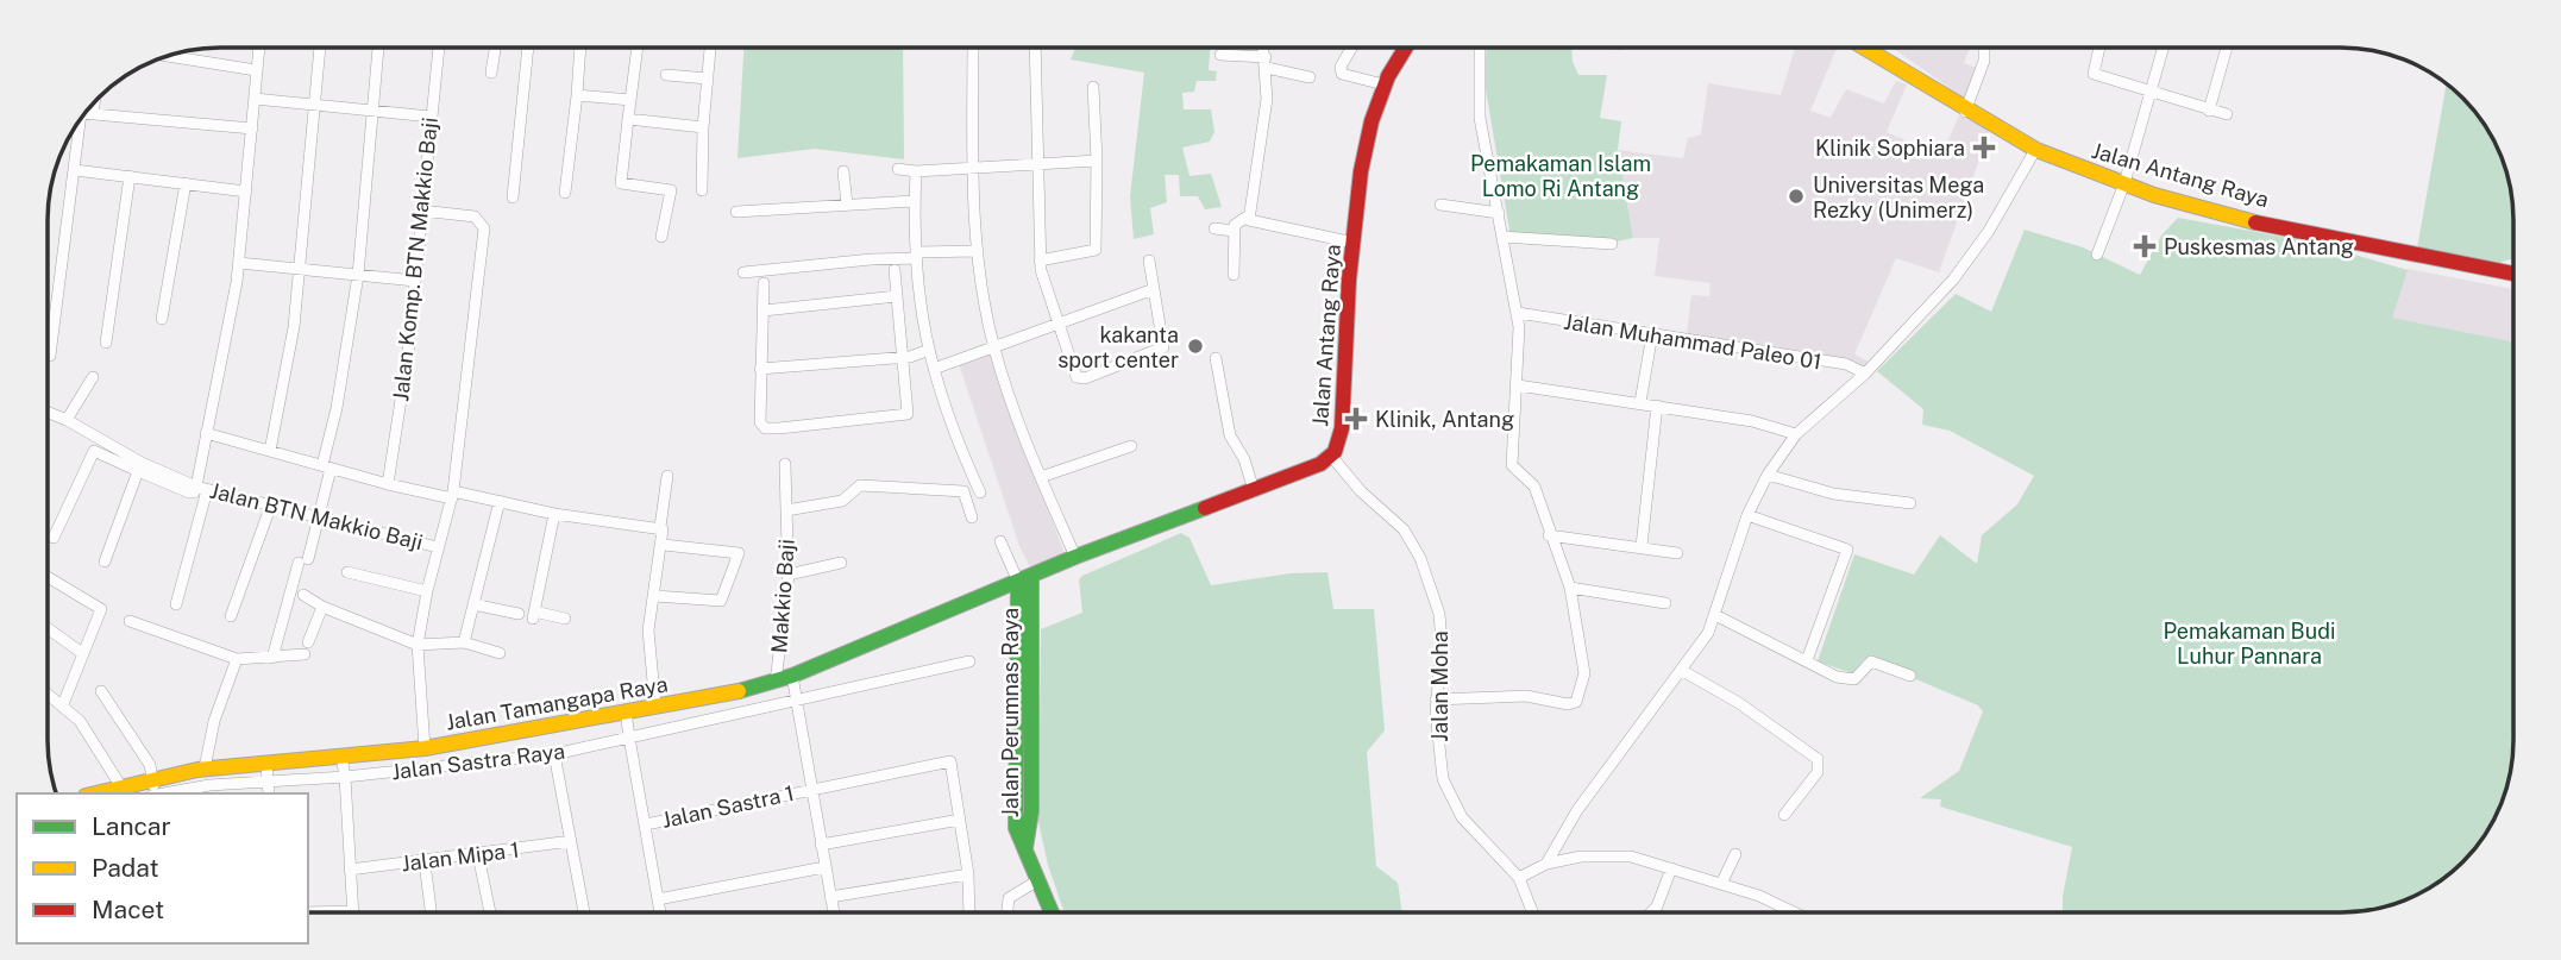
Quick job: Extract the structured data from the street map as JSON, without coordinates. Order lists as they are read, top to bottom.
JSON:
{
  "streets": {
    "main road": ["Jalan Antang Raya", "Jalan Tamangapa Raya", "Jalan Perumnas Raya"],
    "street": [
      "Jalan Komp. BTN Makkio Baji",
      "Jalan Muhammad Paleo 01",
      "Jalan BTN Makkio Baji",
      "Makkio Baji",
      "Jalan Moha",
      "Jalan Sastra Raya",
      "Jalan Sastra 1",
      "Jalan Mipa 1"
    ]
  },
  "crossings": [
    ["Jalan Antang Raya", "Jalan Moha"],
    ["Jalan Antang Raya", "Jalan Tamangapa Raya"],
    ["Jalan Antang Raya", "Jalan Perumnas Raya"],
    ["Makkio Baji", "Jalan Tamangapa Raya"],
    ["Jalan Tamangapa Raya", "Jalan Perumnas Raya"],
    ["Jalan Tamangapa Raya", "Jalan Sastra Raya"]
  ],
  "parks": ["Pemakaman Islam Lomo Ri Antang", "Pemakaman Budi Luhur Pannara"],
  "places": {
    "health": ["Klinik Sophiara", "Puskesmas Antang", "Klinik, Antang"],
    "other": ["Universitas Mega Rezky (Unimerz)", "kakanta sport center"]
  },
  "legend": ["Lancar", "Padat", "Macet"]
}
